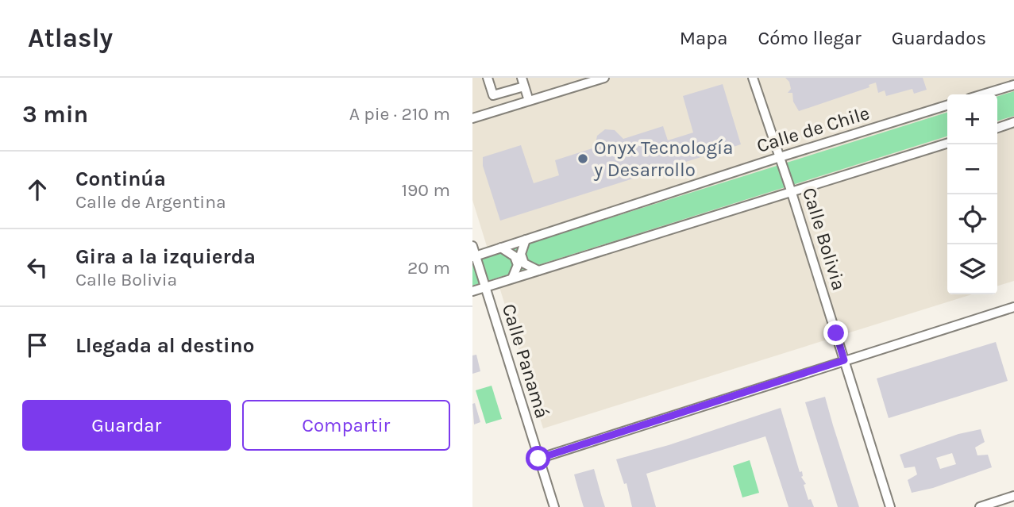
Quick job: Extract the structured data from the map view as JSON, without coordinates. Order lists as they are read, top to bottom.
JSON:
{
  "streets": {
    "street": ["Calle de Chile", "Calle Bolivia", "Calle Panamá"]
  },
  "crossings": [
    ["Calle de Chile", "Calle Bolivia"],
    ["Calle de Chile", "Calle Panamá"]
  ],
  "places": ["Onyx Tecnología y Desarrollo"],
  "page": {
    "header": "Atlasly",
    "nav": ["Mapa", "Cómo llegar", "Guardados"],
    "heading": ["3 min", "A pie · 210 m"],
    "map_buttons": ["+", "−"],
    "list": [
      ["Continúa", "Calle de Argentina", "190 m"],
      ["Gira a la izquierda", "Calle Bolivia", "20 m"],
      "Llegada al destino"
    ],
    "buttons": ["Guardar", "Compartir"]
  }
}
